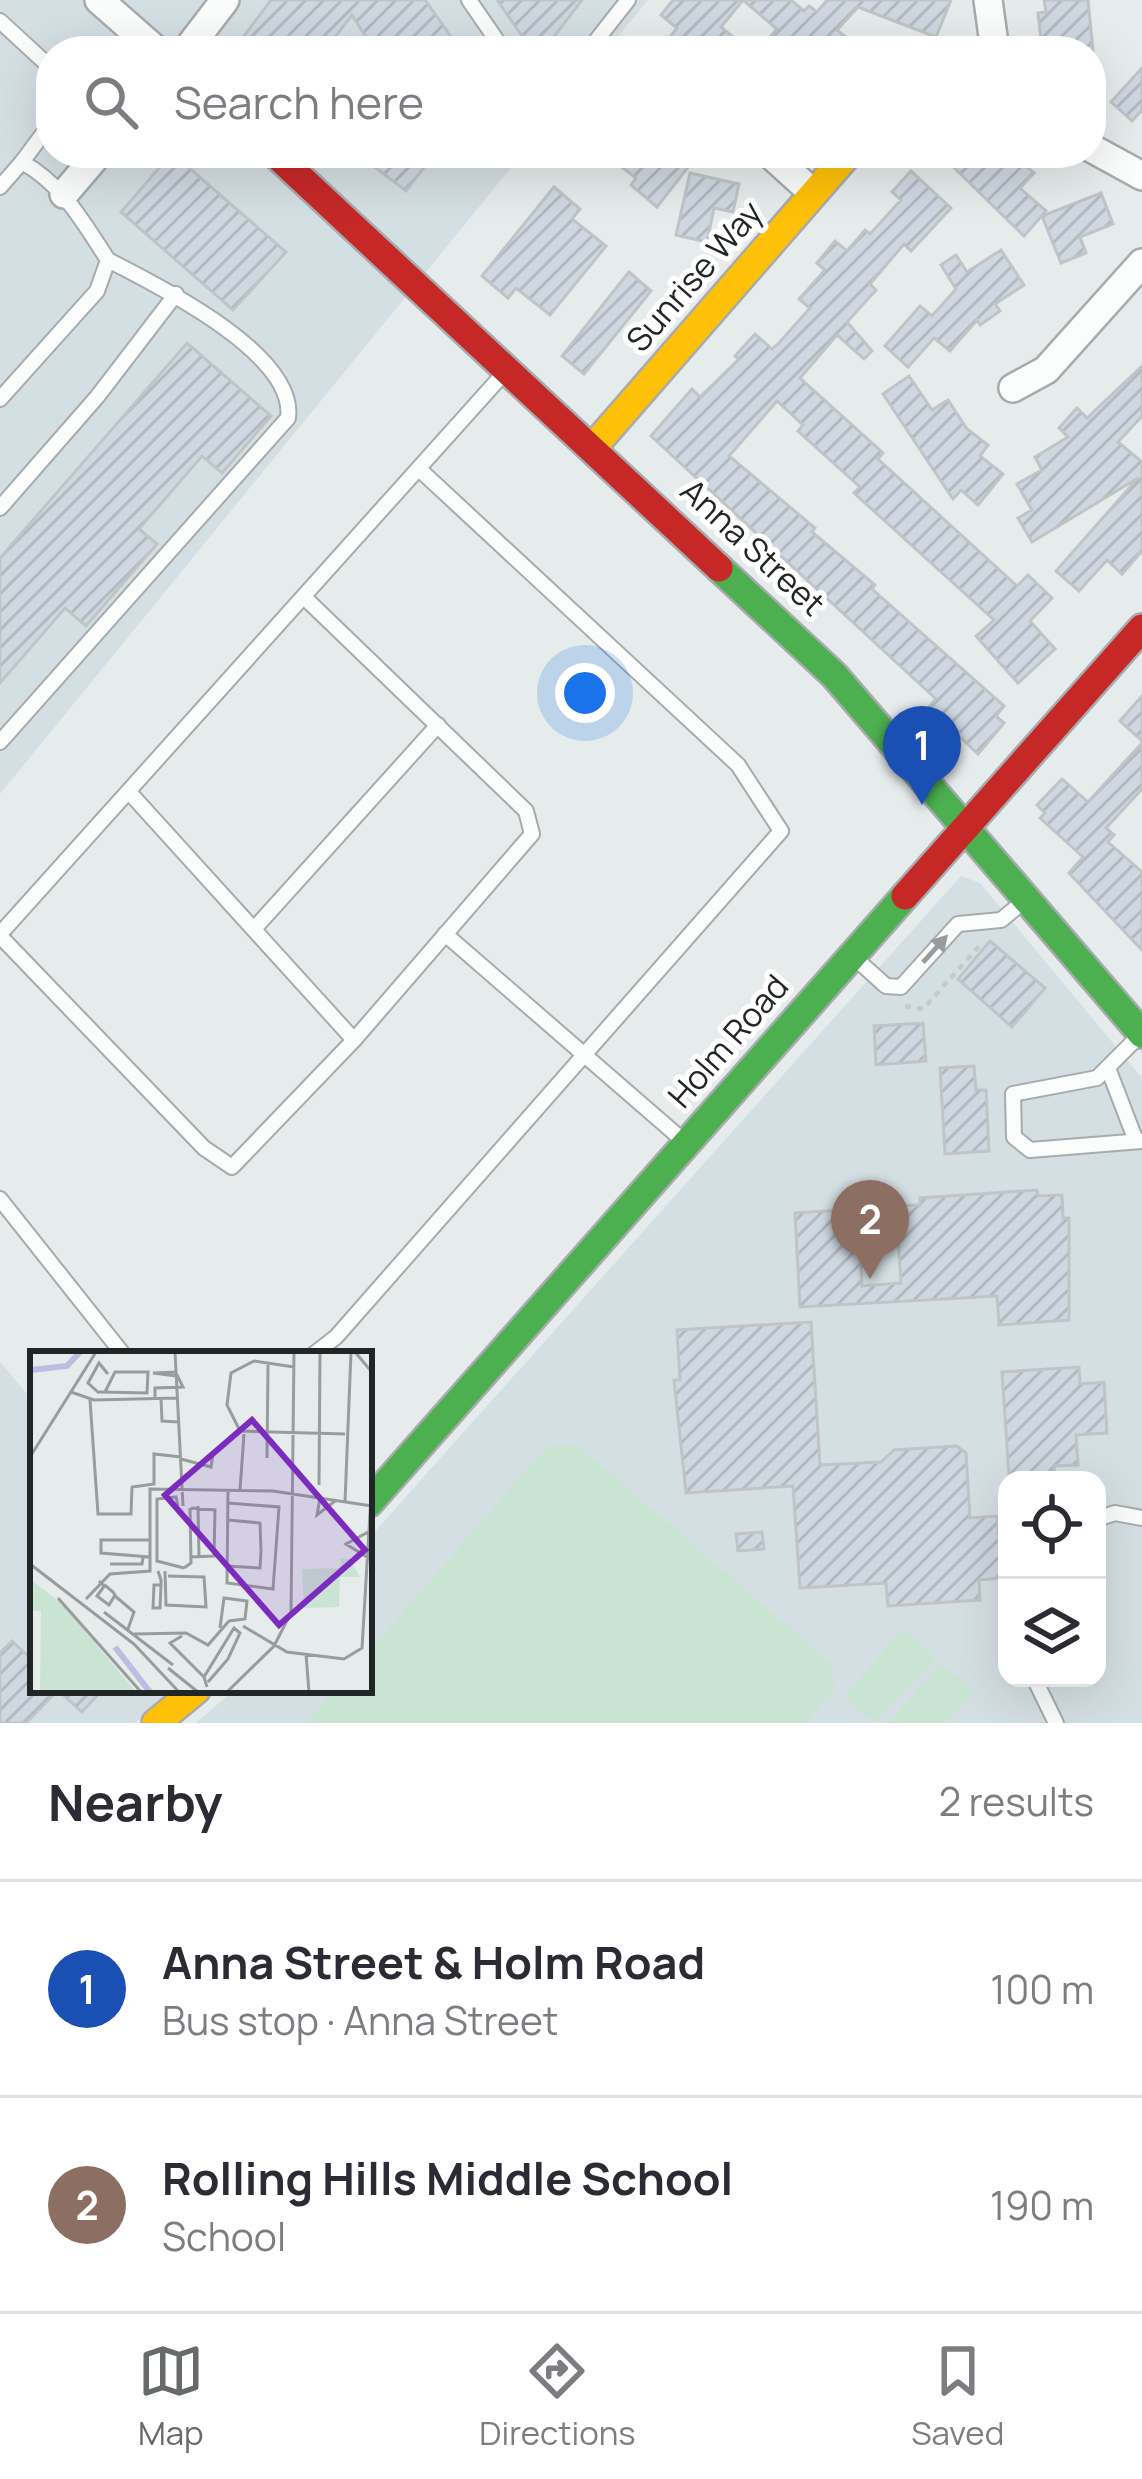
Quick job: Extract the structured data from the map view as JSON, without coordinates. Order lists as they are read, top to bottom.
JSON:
{
  "streets": {
    "street": ["Sunrise Way", "Anna Street", "Holm Road"]
  },
  "crossings": [
    ["Sunrise Way", "Anna Street"],
    ["Anna Street", "Holm Road"]
  ],
  "page": {
    "search": "Search here",
    "pins": ["1", "2"],
    "heading": ["Nearby", "2 results"],
    "list": [
      {
        "mark": "1",
        "name": "Anna Street & Holm Road",
        "note": "Bus stop · Anna Street",
        "value": "100 m"
      },
      {
        "mark": "2",
        "name": "Rolling Hills Middle School",
        "note": "School",
        "value": "190 m"
      }
    ],
    "nav": ["Map", "Directions", "Saved"]
  }
}
